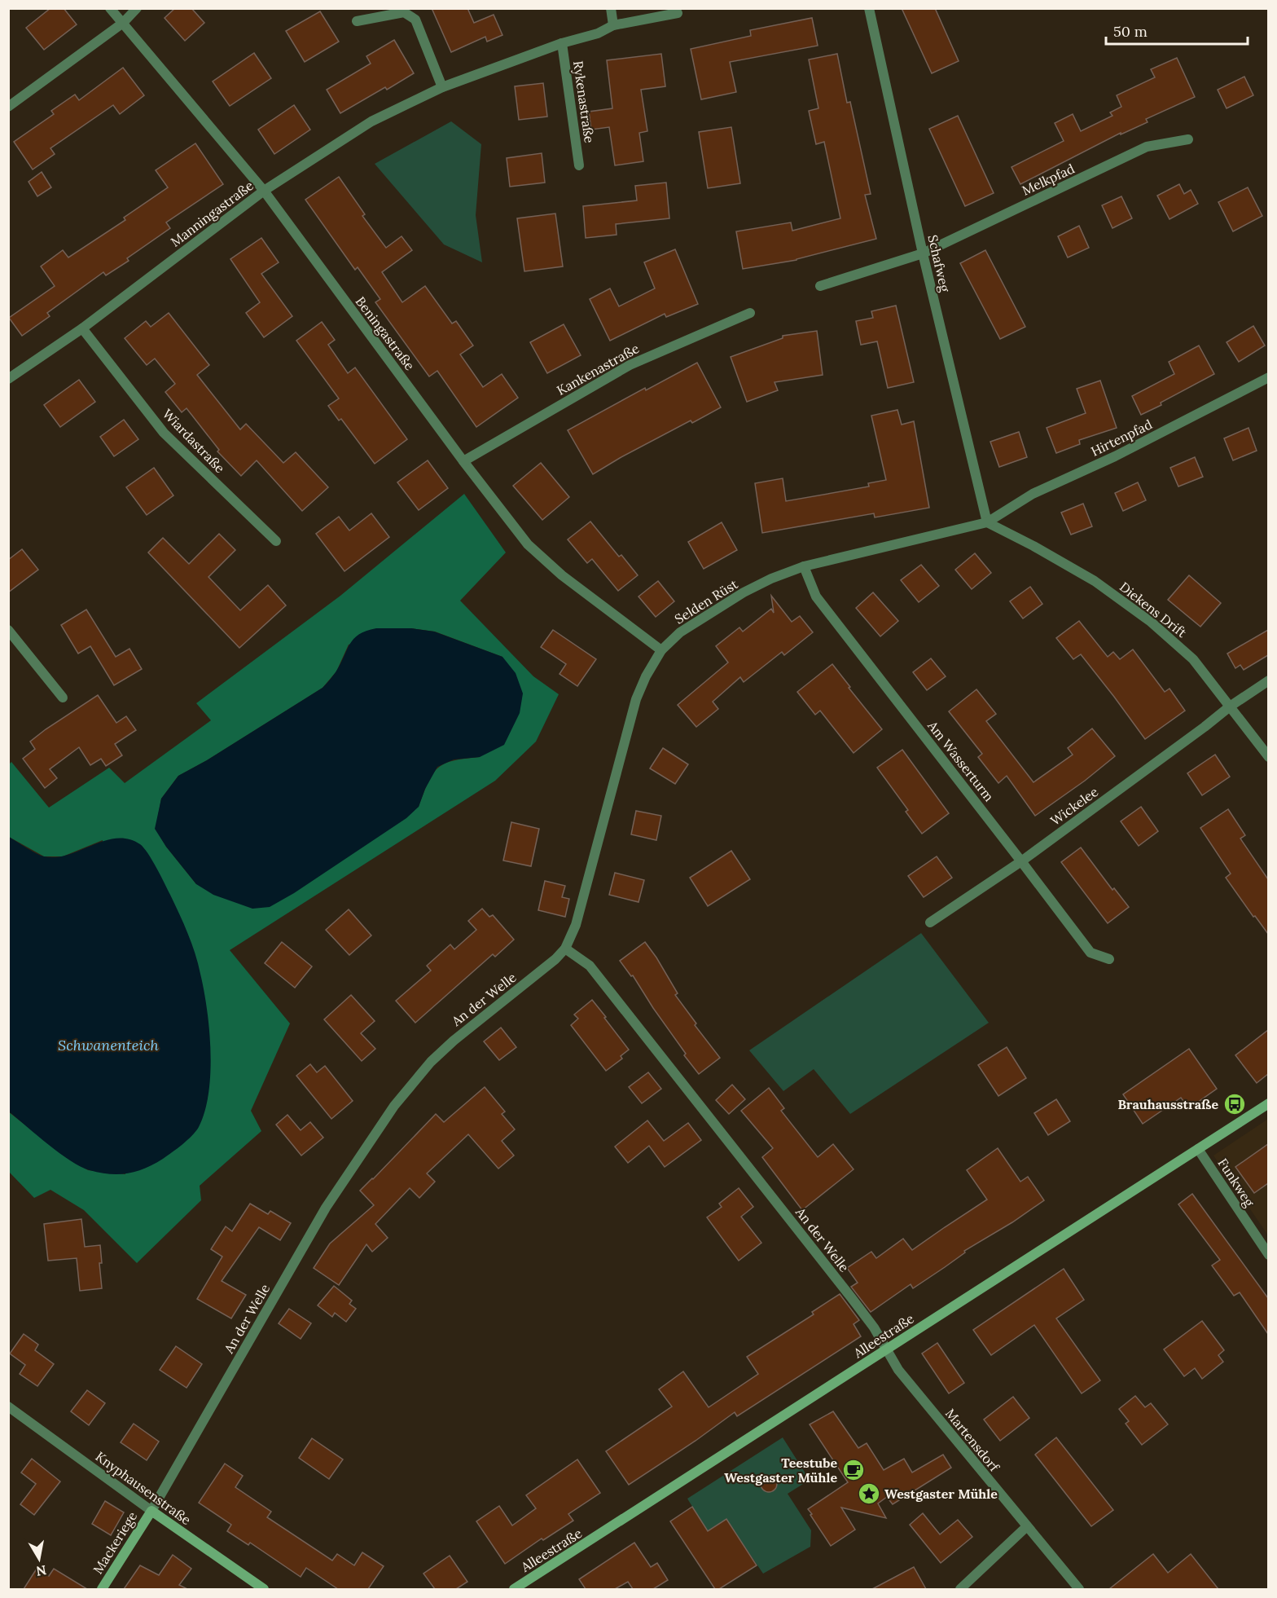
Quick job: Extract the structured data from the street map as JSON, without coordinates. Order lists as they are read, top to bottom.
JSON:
{
  "streets": {
    "main road": ["Alleestraße", "Knyphausenstraße", "Mackeriege"],
    "street": [
      "Rykenastraße",
      "Melkpfad",
      "Manningastraße",
      "Schafweg",
      "Beningastraße",
      "Kankenastraße",
      "Hirtenpfad",
      "Wiardastraße",
      "Selden Rüst",
      "Diekens Drift",
      "Am Wasserturm",
      "Wickelee",
      "An der Welle",
      "Funkweg",
      "Martensdorf"
    ]
  },
  "crossings": [
    ["Rykenastraße", "Manningastraße"],
    ["Melkpfad", "Schafweg"],
    ["Manningastraße", "Beningastraße"],
    ["Manningastraße", "Wiardastraße"],
    ["Schafweg", "Hirtenpfad"],
    ["Schafweg", "Selden Rüst"],
    ["Schafweg", "Diekens Drift"],
    ["Beningastraße", "Kankenastraße"],
    ["Beningastraße", "Selden Rüst"],
    ["Hirtenpfad", "Selden Rüst"],
    ["Hirtenpfad", "Diekens Drift"],
    ["Selden Rüst", "Diekens Drift"],
    ["Selden Rüst", "Am Wasserturm"],
    ["Selden Rüst", "An der Welle"],
    ["Diekens Drift", "Wickelee"],
    ["Am Wasserturm", "Wickelee"],
    ["An der Welle", "Alleestraße"],
    ["An der Welle", "Martensdorf"],
    ["An der Welle", "Knyphausenstraße"],
    ["An der Welle", "Mackeriege"],
    ["Funkweg", "Alleestraße"],
    ["Alleestraße", "Martensdorf"],
    ["Knyphausenstraße", "Mackeriege"]
  ],
  "water": ["Schwanenteich"],
  "places": {
    "bus stop": ["Brauhausstraße"],
    "cafe": ["Teestube Westgaster Mühle"],
    "place": ["Westgaster Mühle"]
  },
  "scale_bar": "50 m",
  "north": "bottom"
}
